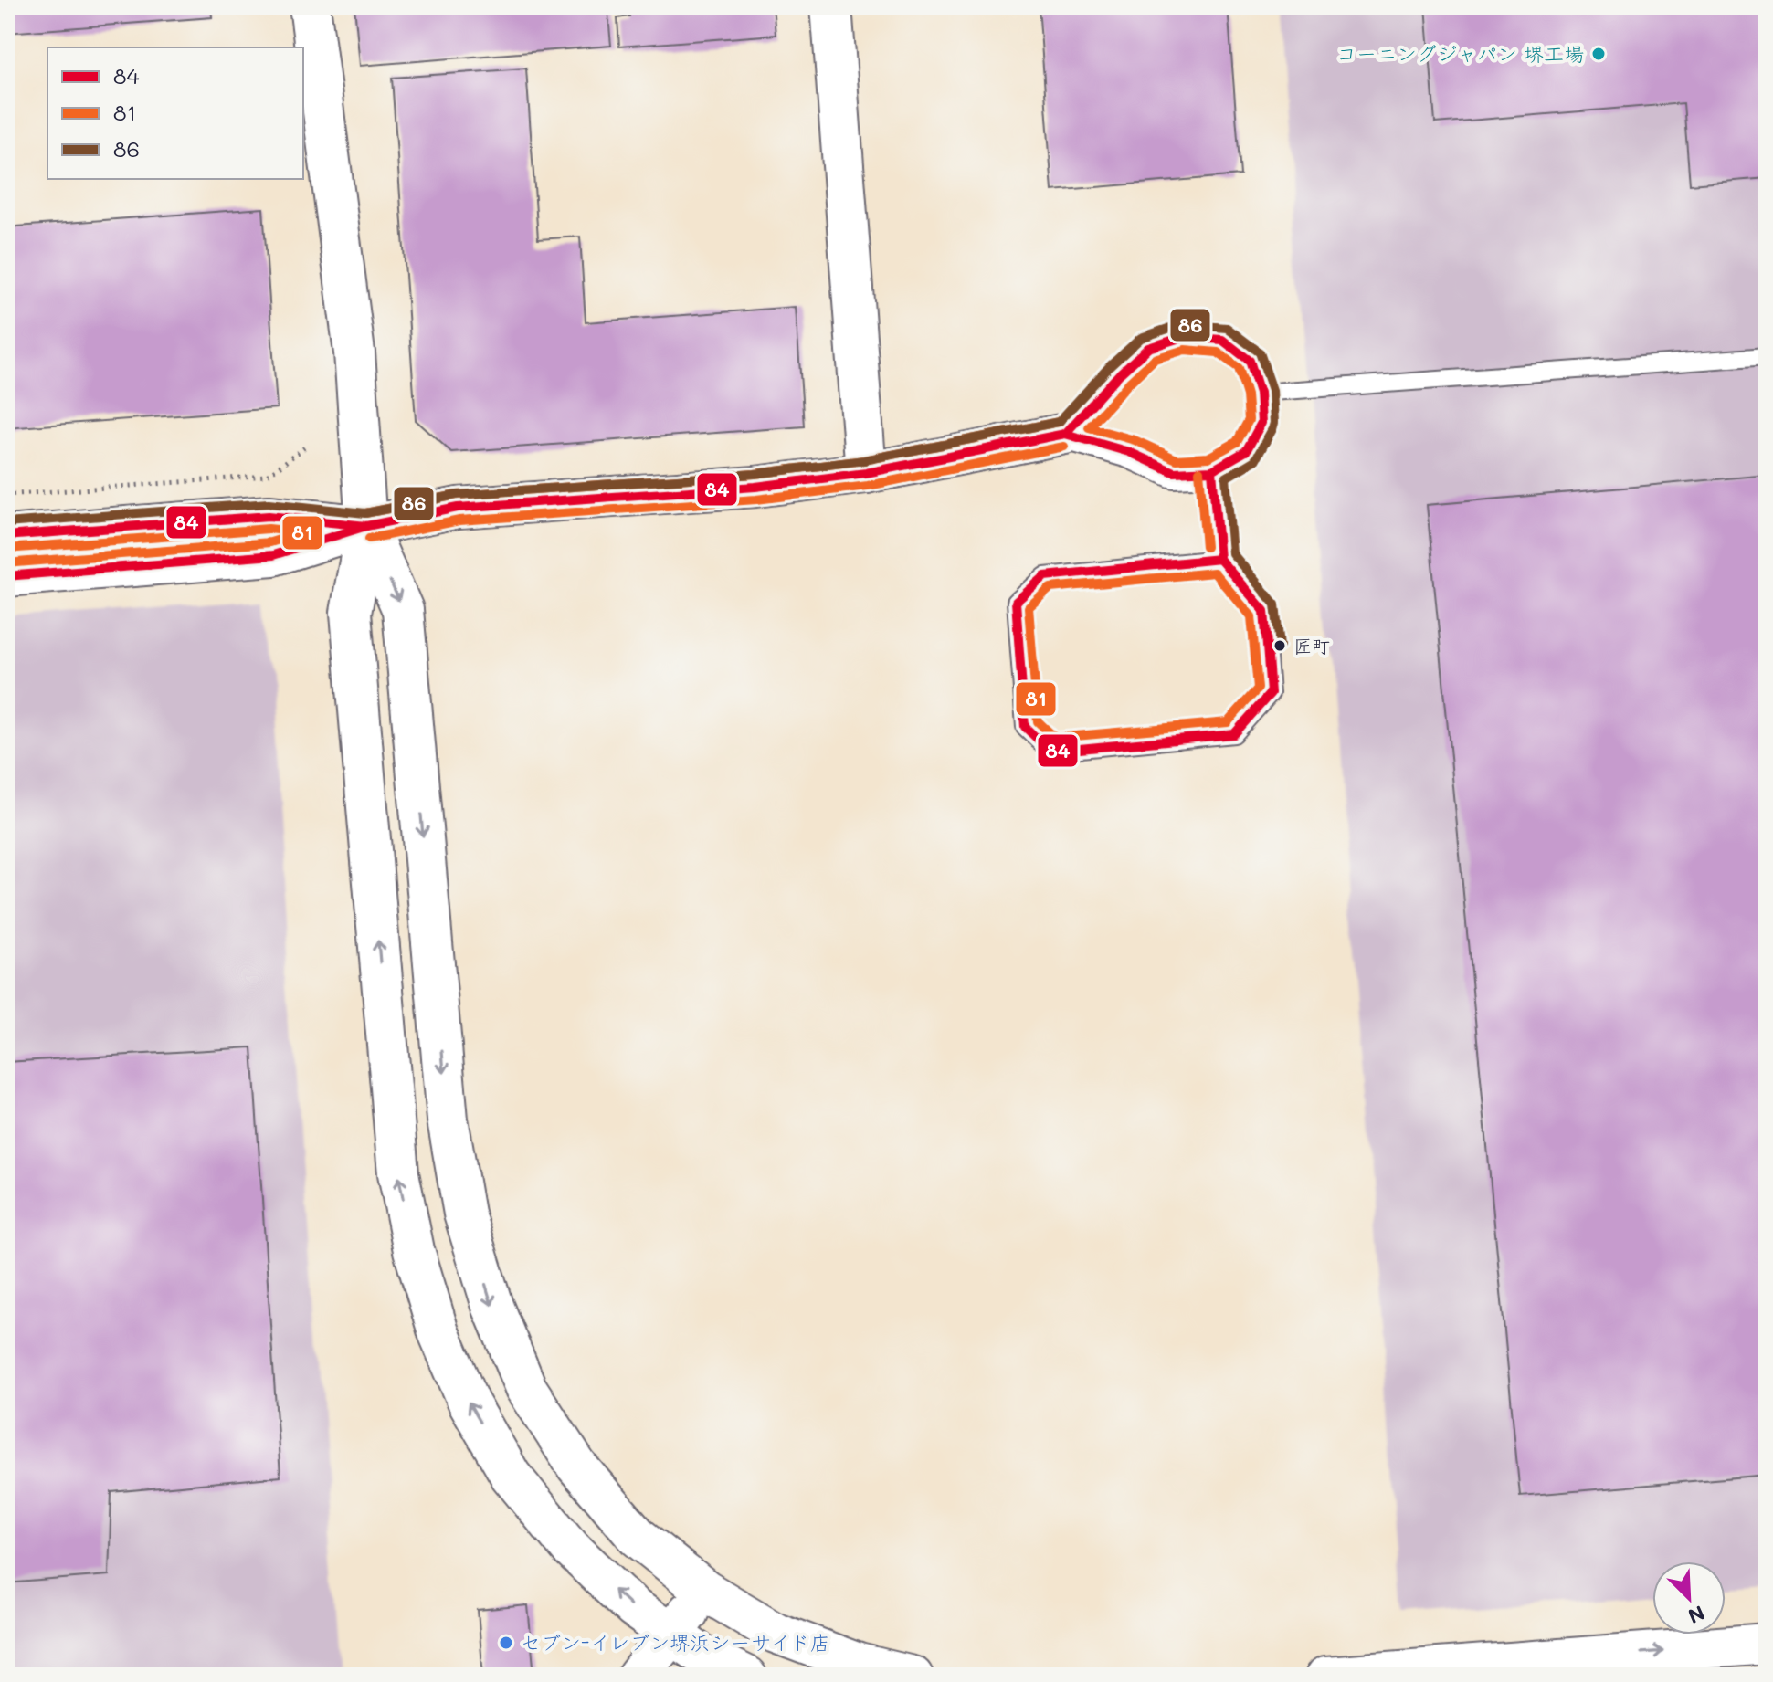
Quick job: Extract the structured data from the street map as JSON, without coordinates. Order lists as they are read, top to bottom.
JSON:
{
  "places": ["コーニングジャパン 堺工場", "匠町", "セブン-イレブン堺浜シーサイド店"],
  "lines": ["transit line 86", "transit line 84", "transit line 81"],
  "legend": ["84", "81", "86"],
  "north": "bottom right"
}
